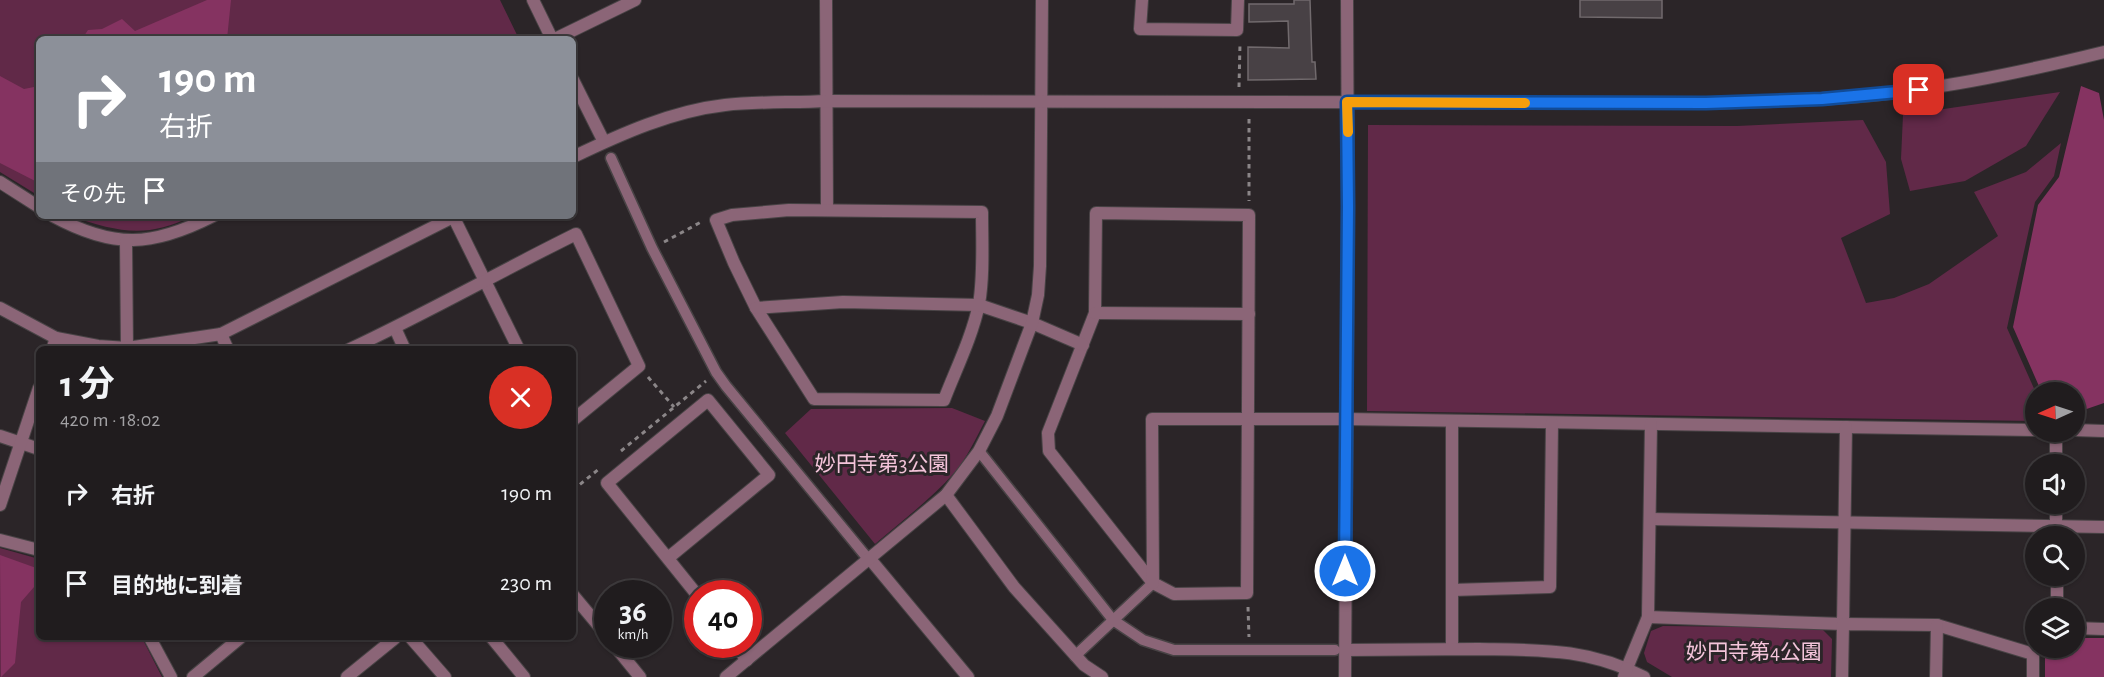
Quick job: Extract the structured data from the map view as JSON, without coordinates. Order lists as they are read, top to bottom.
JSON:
{
  "parks": ["妙円寺第3公園", "妙円寺第4公園"],
  "north": "left",
  "page": {
    "turn": ["190 m", "右折"],
    "then": "その先",
    "heading": ["1 分", "420 m · 18:02"],
    "list": [
      {
        "name": "右折",
        "value": "190 m"
      },
      {
        "name": "目的地に到着",
        "value": "230 m"
      }
    ],
    "speed": "36 km/h",
    "limit": "40"
  }
}
